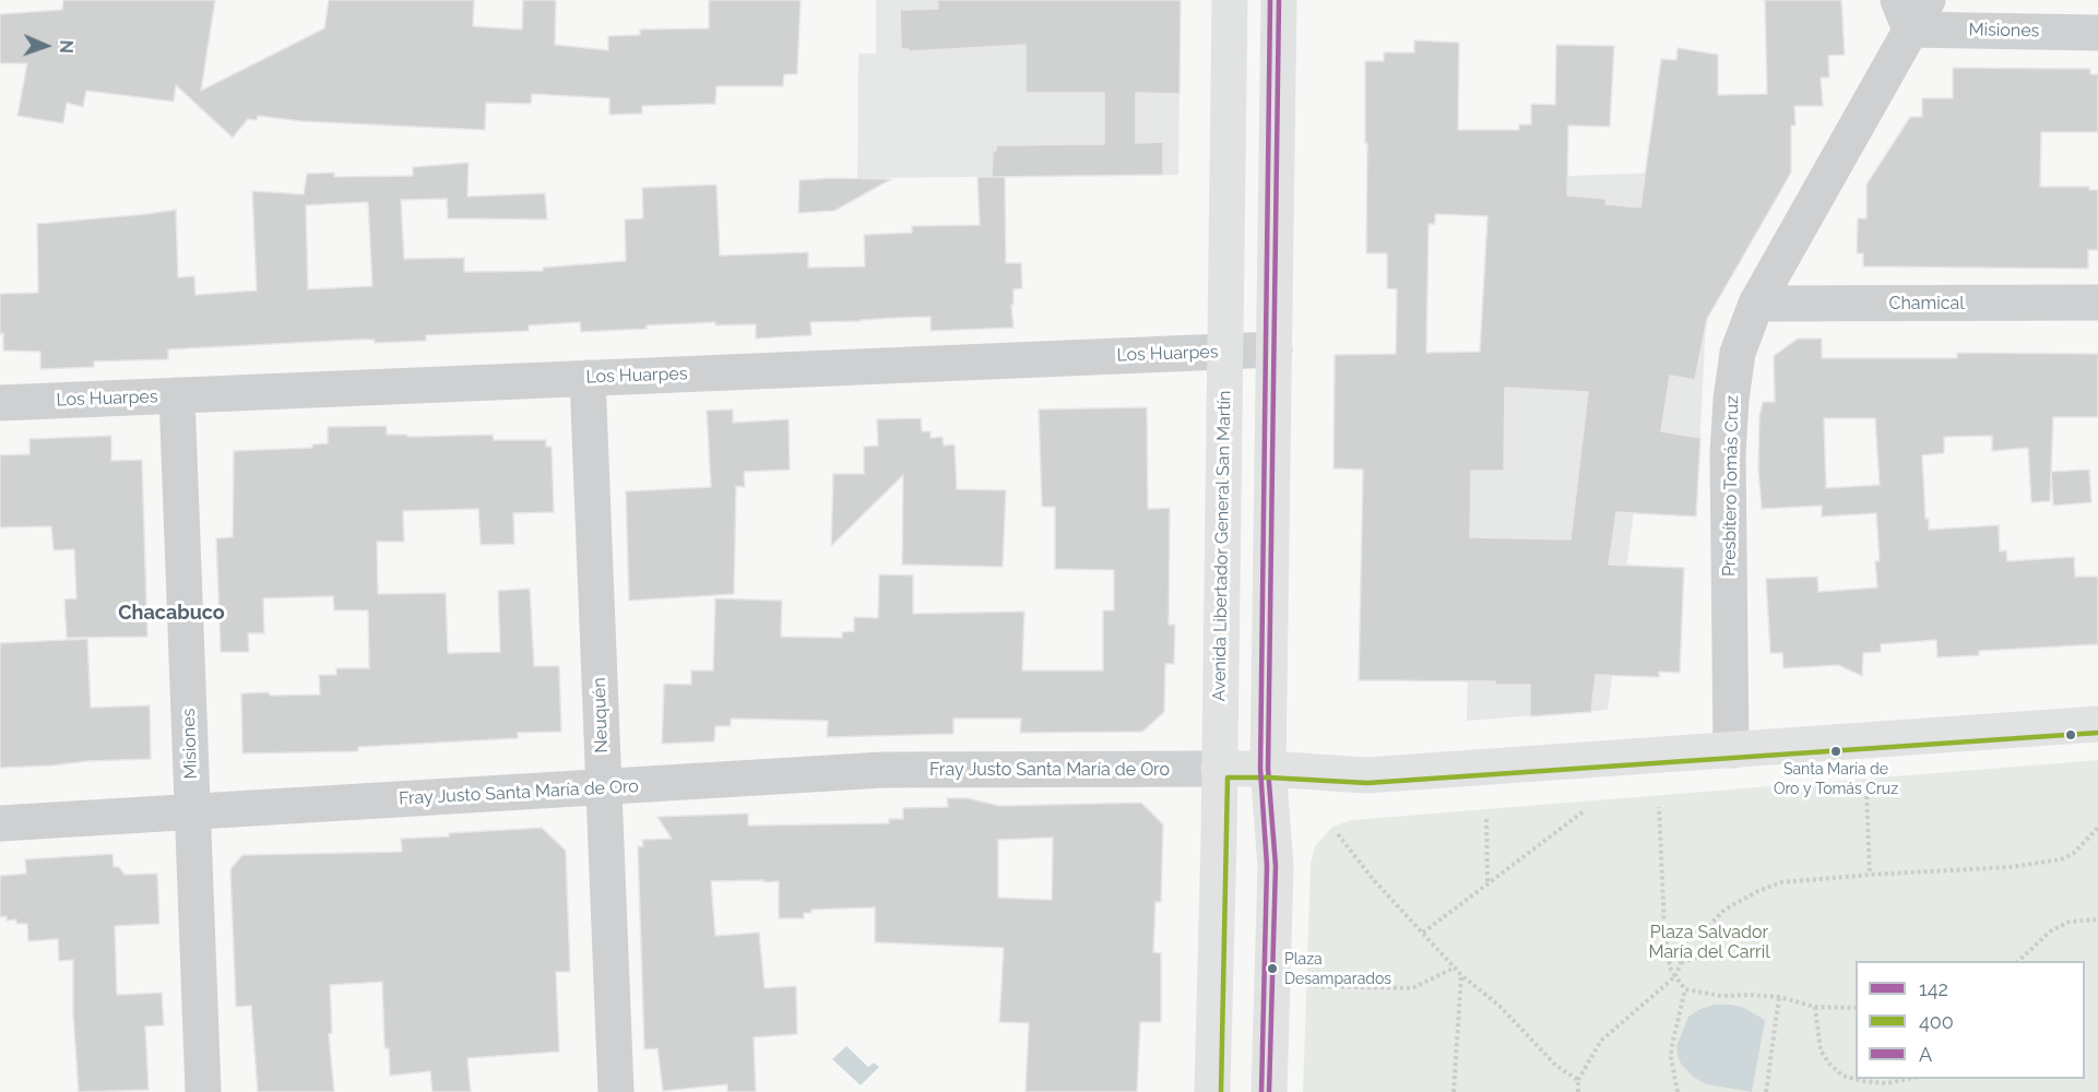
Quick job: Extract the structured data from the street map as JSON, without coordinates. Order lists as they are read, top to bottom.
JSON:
{
  "streets": {
    "main road": ["Avenida Libertador General San Martín", "Fray Justo Santa María de Oro"],
    "street": [
      "Misiones",
      "Chamical",
      "Los Huarpes",
      "Presbítero Tomás Cruz",
      "Neuquén"
    ]
  },
  "crossings": [
    ["Misiones", "Los Huarpes"],
    ["Misiones", "Presbítero Tomás Cruz"],
    ["Misiones", "Fray Justo Santa María de Oro"],
    ["Chamical", "Presbítero Tomás Cruz"],
    ["Los Huarpes", "Avenida Libertador General San Martín"],
    ["Los Huarpes", "Neuquén"],
    ["Presbítero Tomás Cruz", "Fray Justo Santa María de Oro"],
    ["Avenida Libertador General San Martín", "Fray Justo Santa María de Oro"],
    ["Neuquén", "Fray Justo Santa María de Oro"]
  ],
  "districts": ["Chacabuco"],
  "parks": ["Plaza Salvador María del Carril"],
  "places": ["Santa María de Oro y Tomás Cruz", "Plaza Desamparados"],
  "lines": ["transit line 142", "transit line A", "transit line 400"],
  "legend": ["142", "400", "A"],
  "north": "right"
}
